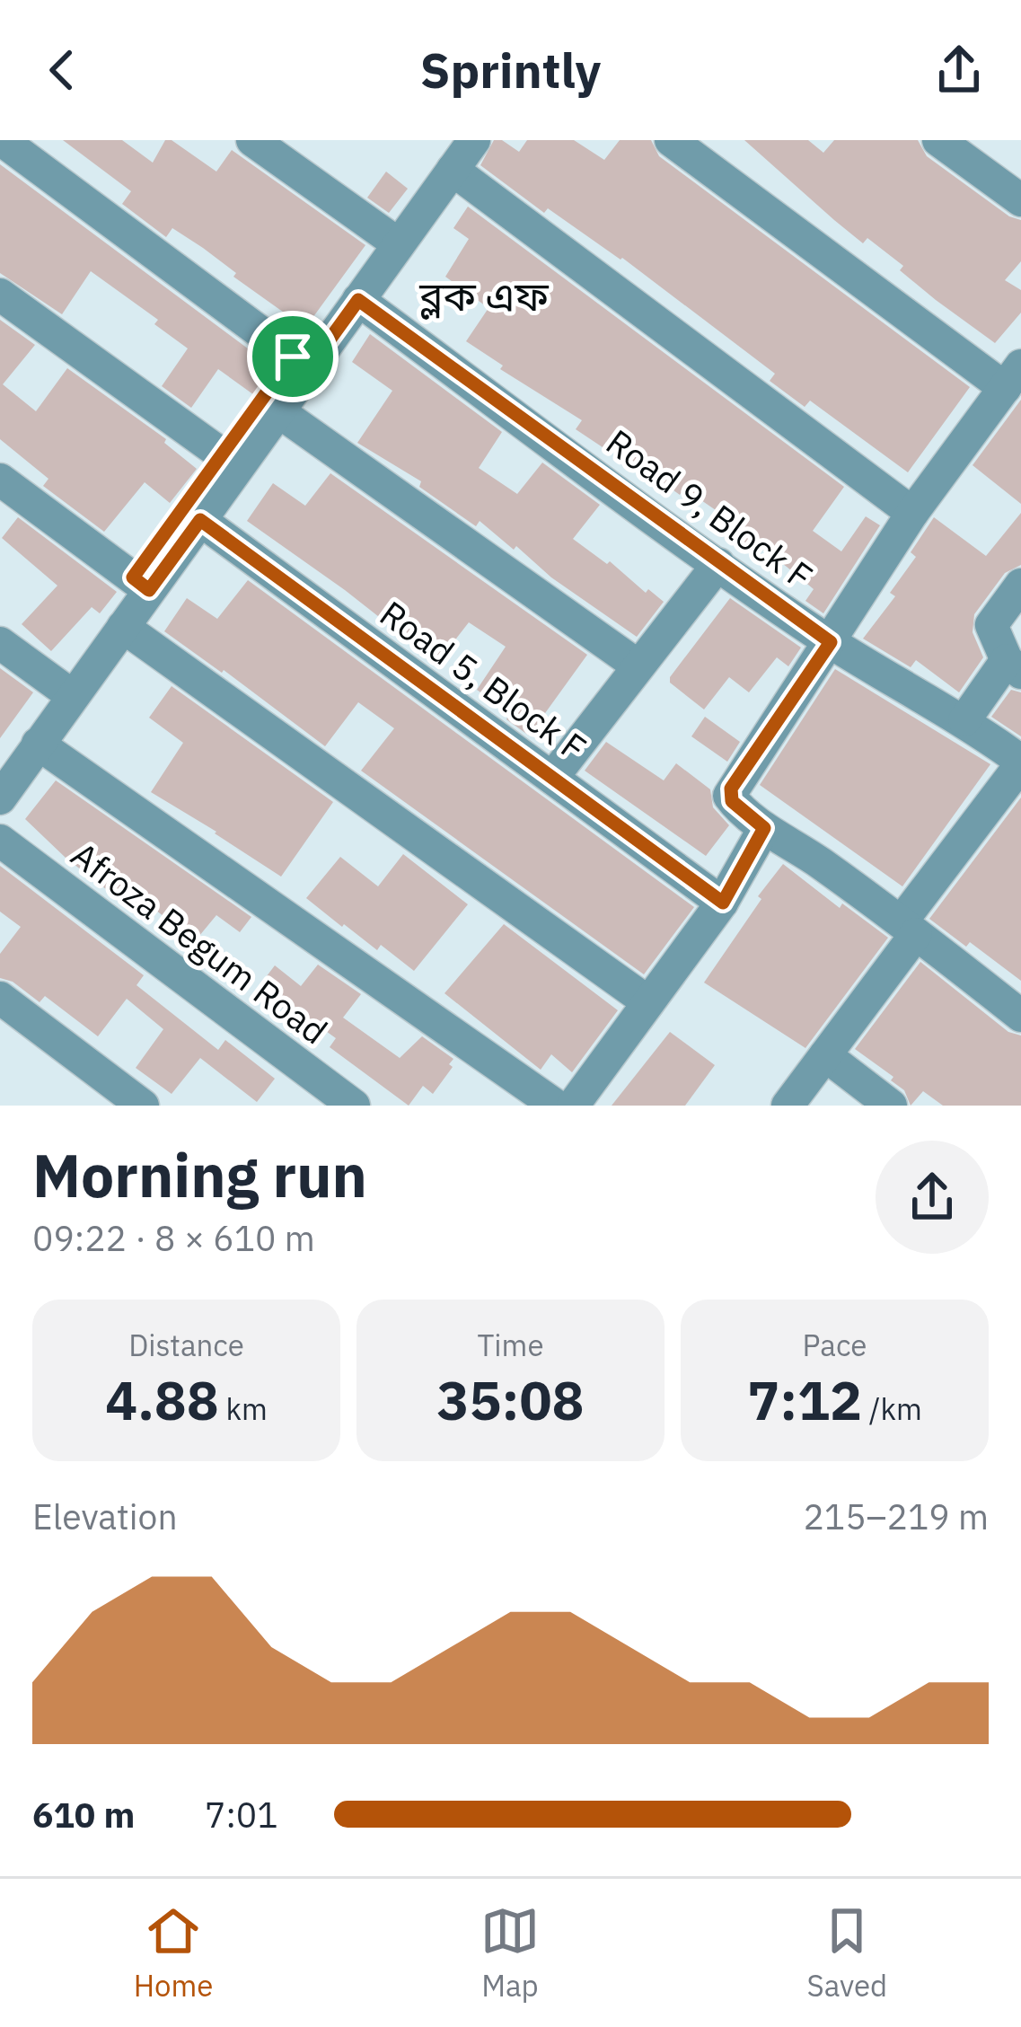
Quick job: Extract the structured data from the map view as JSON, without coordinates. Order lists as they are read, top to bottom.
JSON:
{
  "streets": {
    "street": ["Road 9, Block F", "Road 5, Block F", "Afroza Begum Road"]
  },
  "districts": ["ব্লক এফ"],
  "page": {
    "header": "Sprintly",
    "heading": ["Morning run", "09:22 · 8 × 610 m"],
    "stats": [
      ["Distance", "4.88 km"],
      ["Time", "35:08"],
      ["Pace", "7:12 /km"]
    ],
    "chart": ["Elevation", "215–219 m"],
    "list": [
      {
        "name": "610 m",
        "note": "7:01"
      }
    ],
    "tabs": ["Home", "Map", "Saved"]
  }
}
